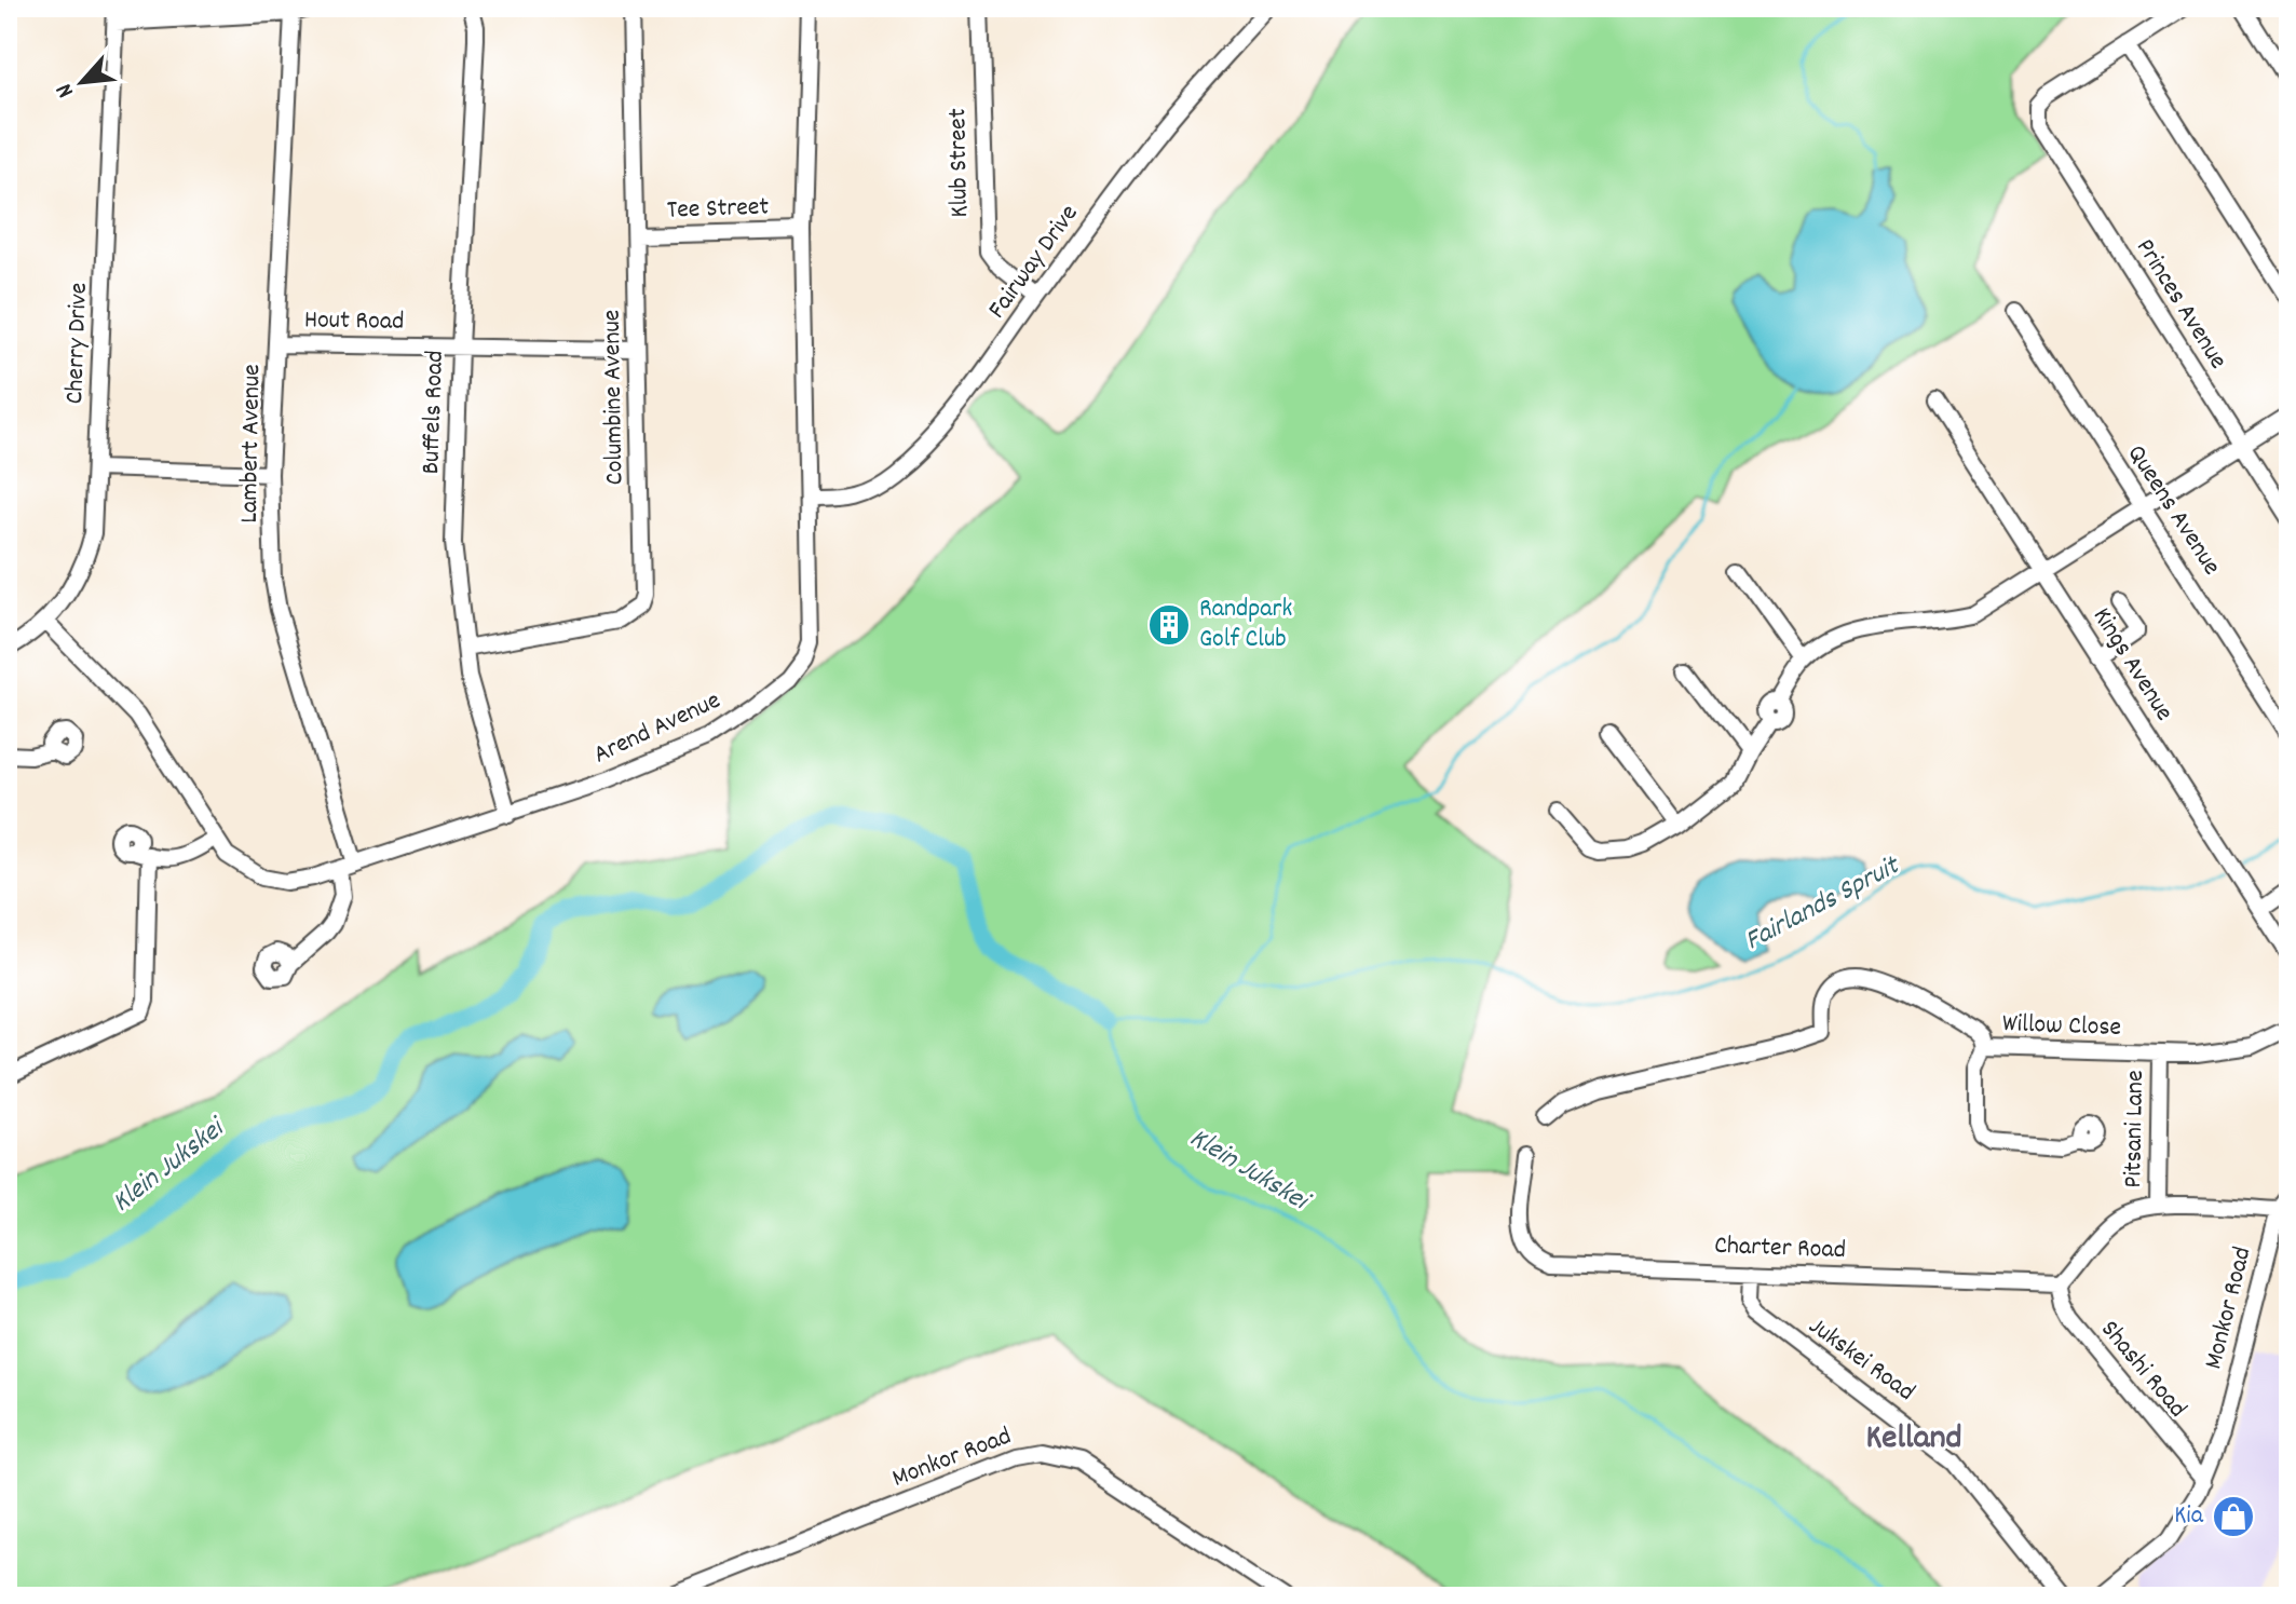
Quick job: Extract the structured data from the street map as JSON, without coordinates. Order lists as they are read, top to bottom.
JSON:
{
  "streets": {
    "street": [
      "Klub Street",
      "Tee Street",
      "Fairway Drive",
      "Princes Avenue",
      "Hout Road",
      "Cherry Drive",
      "Columbine Avenue",
      "Buffels Road",
      "Lambert Avenue",
      "Queens Avenue",
      "Kings Avenue",
      "Arend Avenue",
      "Willow Close",
      "Pitsani Lane",
      "Charter Road",
      "Monkor Road",
      "Jukskei Road",
      "Shashi Road"
    ]
  },
  "crossings": [
    ["Klub Street", "Fairway Drive"],
    ["Tee Street", "Columbine Avenue"],
    ["Tee Street", "Arend Avenue"],
    ["Fairway Drive", "Arend Avenue"],
    ["Hout Road", "Columbine Avenue"],
    ["Hout Road", "Buffels Road"],
    ["Hout Road", "Lambert Avenue"],
    ["Cherry Drive", "Arend Avenue"],
    ["Columbine Avenue", "Buffels Road"],
    ["Buffels Road", "Arend Avenue"],
    ["Lambert Avenue", "Arend Avenue"],
    ["Willow Close", "Pitsani Lane"],
    ["Charter Road", "Jukskei Road"],
    ["Charter Road", "Shashi Road"],
    ["Monkor Road", "Shashi Road"]
  ],
  "districts": ["Kelland"],
  "water": ["Fairlands Spruit", "Klein Jukskei"],
  "places": {
    "building": ["Randpark Golf Club"],
    "shop": ["Kia"]
  },
  "north": "bottom left"
}
